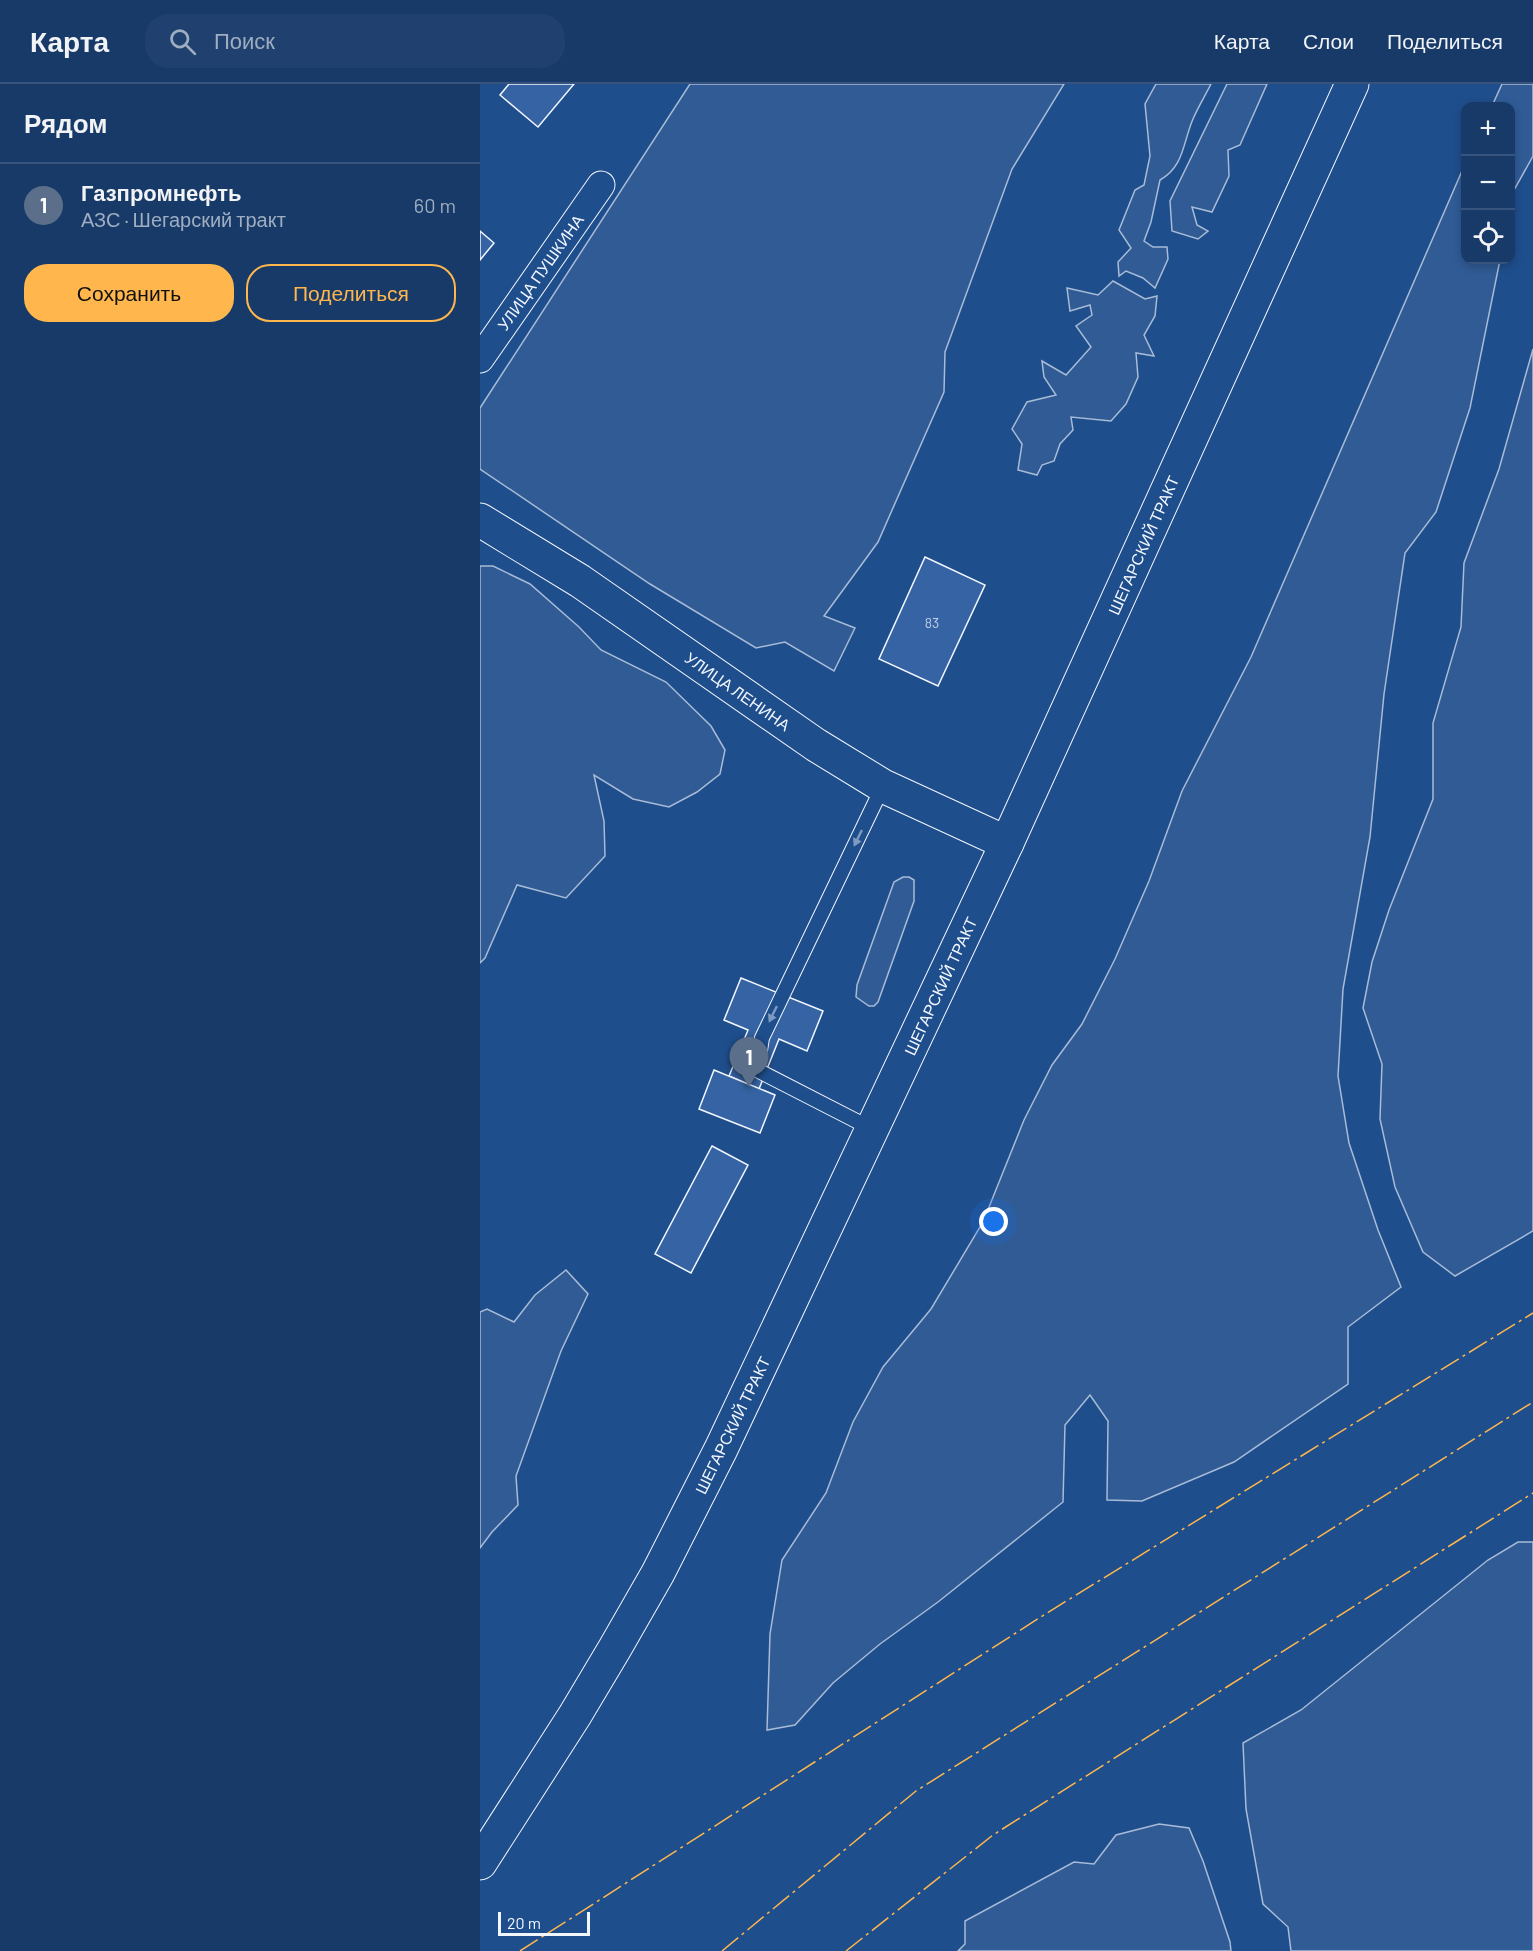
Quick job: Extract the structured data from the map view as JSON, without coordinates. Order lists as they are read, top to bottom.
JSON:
{
  "streets": {
    "main road": ["ШЕГАРСКИЙ ТРАКТ", "УЛИЦА ЛЕНИНА"],
    "street": ["УЛИЦА ПУШКИНА"]
  },
  "crossings": [
    ["ШЕГАРСКИЙ ТРАКТ", "УЛИЦА ЛЕНИНА"]
  ],
  "house_numbers": ["83"],
  "scale_bar": "20 m",
  "page": {
    "header": "Карта",
    "search": "Поиск",
    "nav": ["Карта", "Слои", "Поделиться"],
    "heading": "Рядом",
    "map_buttons": ["+", "−"],
    "list": [
      {
        "mark": "1",
        "name": "Газпромнефть",
        "note": "АЗС · Шегарский тракт",
        "value": "60 m"
      }
    ],
    "buttons": ["Сохранить", "Поделиться"],
    "pins": "1",
    "scale": "20 m"
  }
}
